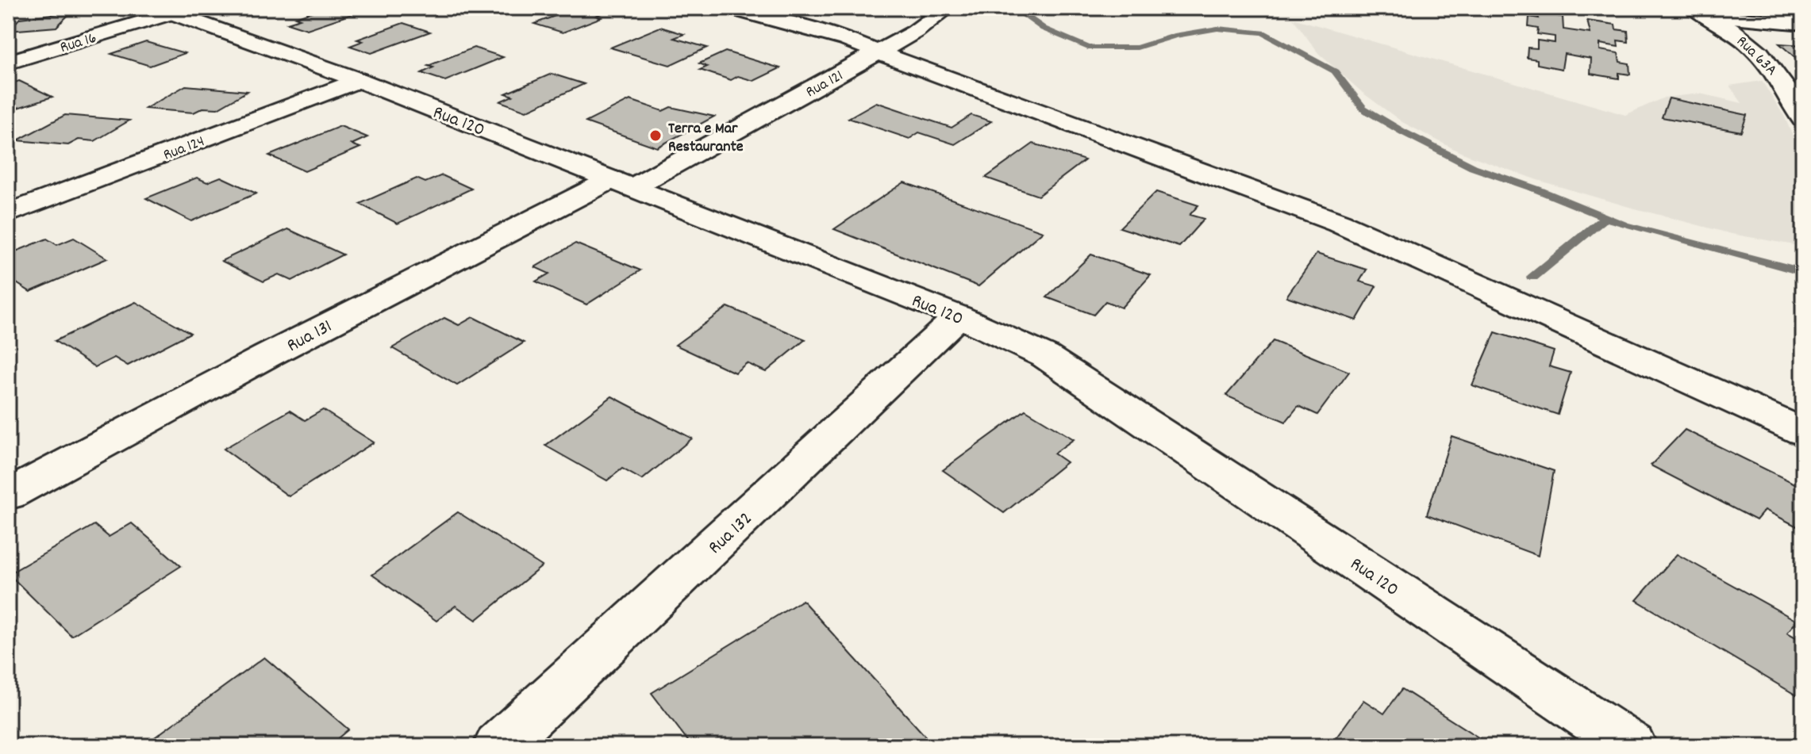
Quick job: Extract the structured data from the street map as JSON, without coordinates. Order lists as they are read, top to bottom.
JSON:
{
  "streets": {
    "street": [
      "Rua 16",
      "Rua 63A",
      "Rua 121",
      "Rua 120",
      "Rua 124",
      "Rua 131",
      "Rua 132"
    ]
  },
  "crossings": [
    ["Rua 16", "Rua 120"],
    ["Rua 121", "Rua 120"],
    ["Rua 121", "Rua 131"],
    ["Rua 120", "Rua 124"],
    ["Rua 120", "Rua 131"],
    ["Rua 120", "Rua 132"]
  ],
  "places": ["Terra e Mar Restaurante"]
}
